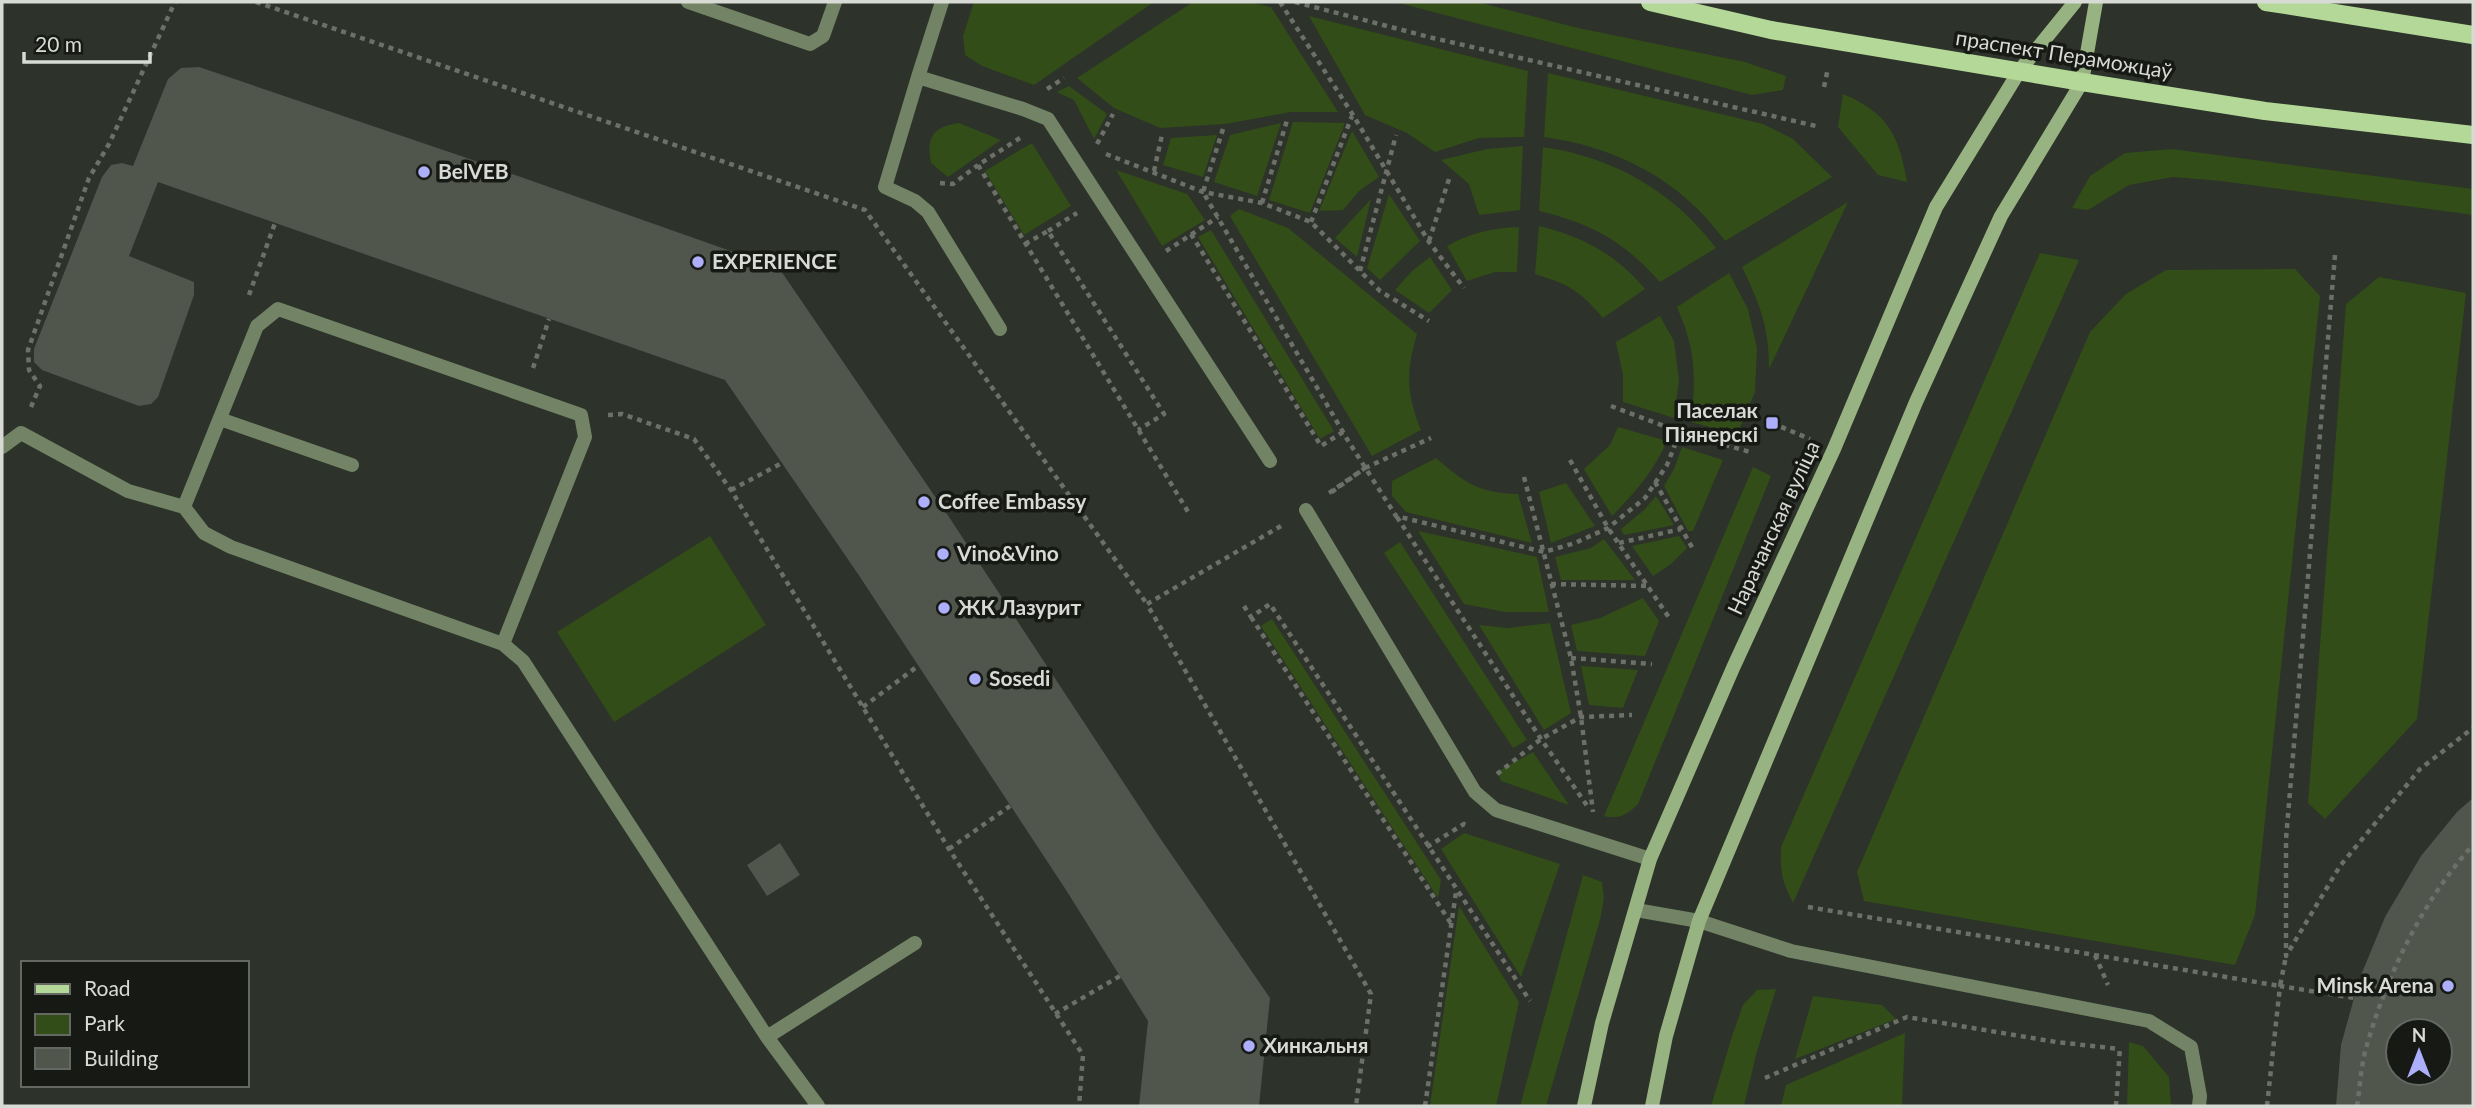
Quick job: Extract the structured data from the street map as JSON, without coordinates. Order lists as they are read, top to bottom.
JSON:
{
  "streets": {
    "main road": ["праспект Пераможцаў", "Нарачанская вуліца"]
  },
  "crossings": [
    ["праспект Пераможцаў", "Нарачанская вуліца"]
  ],
  "places": {
    "other": [
      "BelVEB",
      "EXPERIENCE",
      "Coffee Embassy",
      "Vino&Vino",
      "ЖК Лазурит",
      "Sosedi",
      "Minsk Arena",
      "Хинкальня"
    ],
    "transit": ["Паселак Піянерскі"]
  },
  "legend": ["Road", "Park", "Building"],
  "scale_bar": "20 m",
  "north": "top"
}
